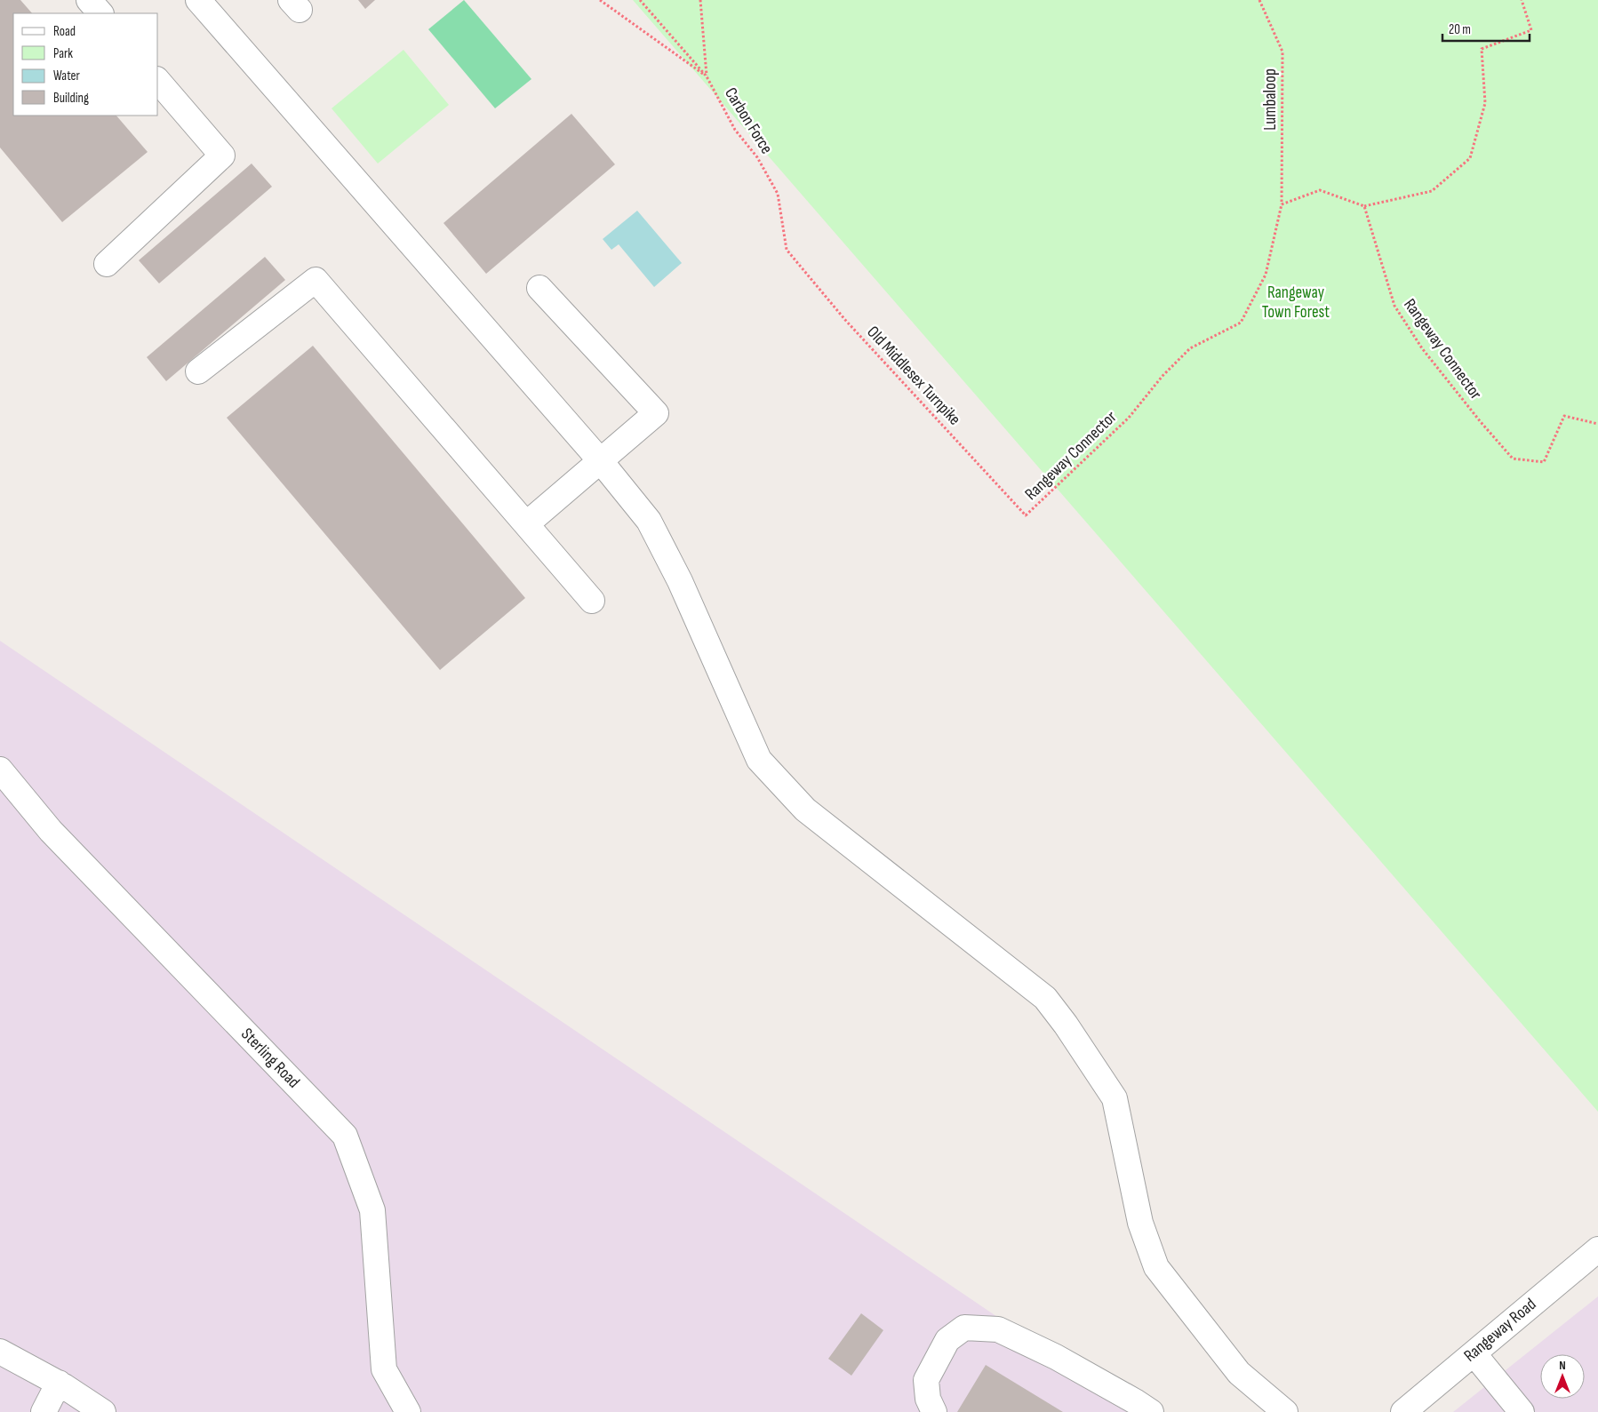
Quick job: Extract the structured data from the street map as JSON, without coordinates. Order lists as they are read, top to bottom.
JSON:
{
  "streets": {
    "street": ["Sterling Road", "Rangeway Road"],
    "path": [
      "Lumbaloop",
      "Carbon Force",
      "Rangeway Connector",
      "Old Middlesex Turnpike"
    ]
  },
  "crossings": [
    ["Lumbaloop", "Rangeway Connector"],
    ["Carbon Force", "Old Middlesex Turnpike"],
    ["Rangeway Connector", "Old Middlesex Turnpike"]
  ],
  "parks": ["Rangeway Town Forest"],
  "legend": [
    "Road",
    "Park",
    "Water",
    "Building"
  ],
  "scale_bar": "20 m",
  "north": "top"
}
